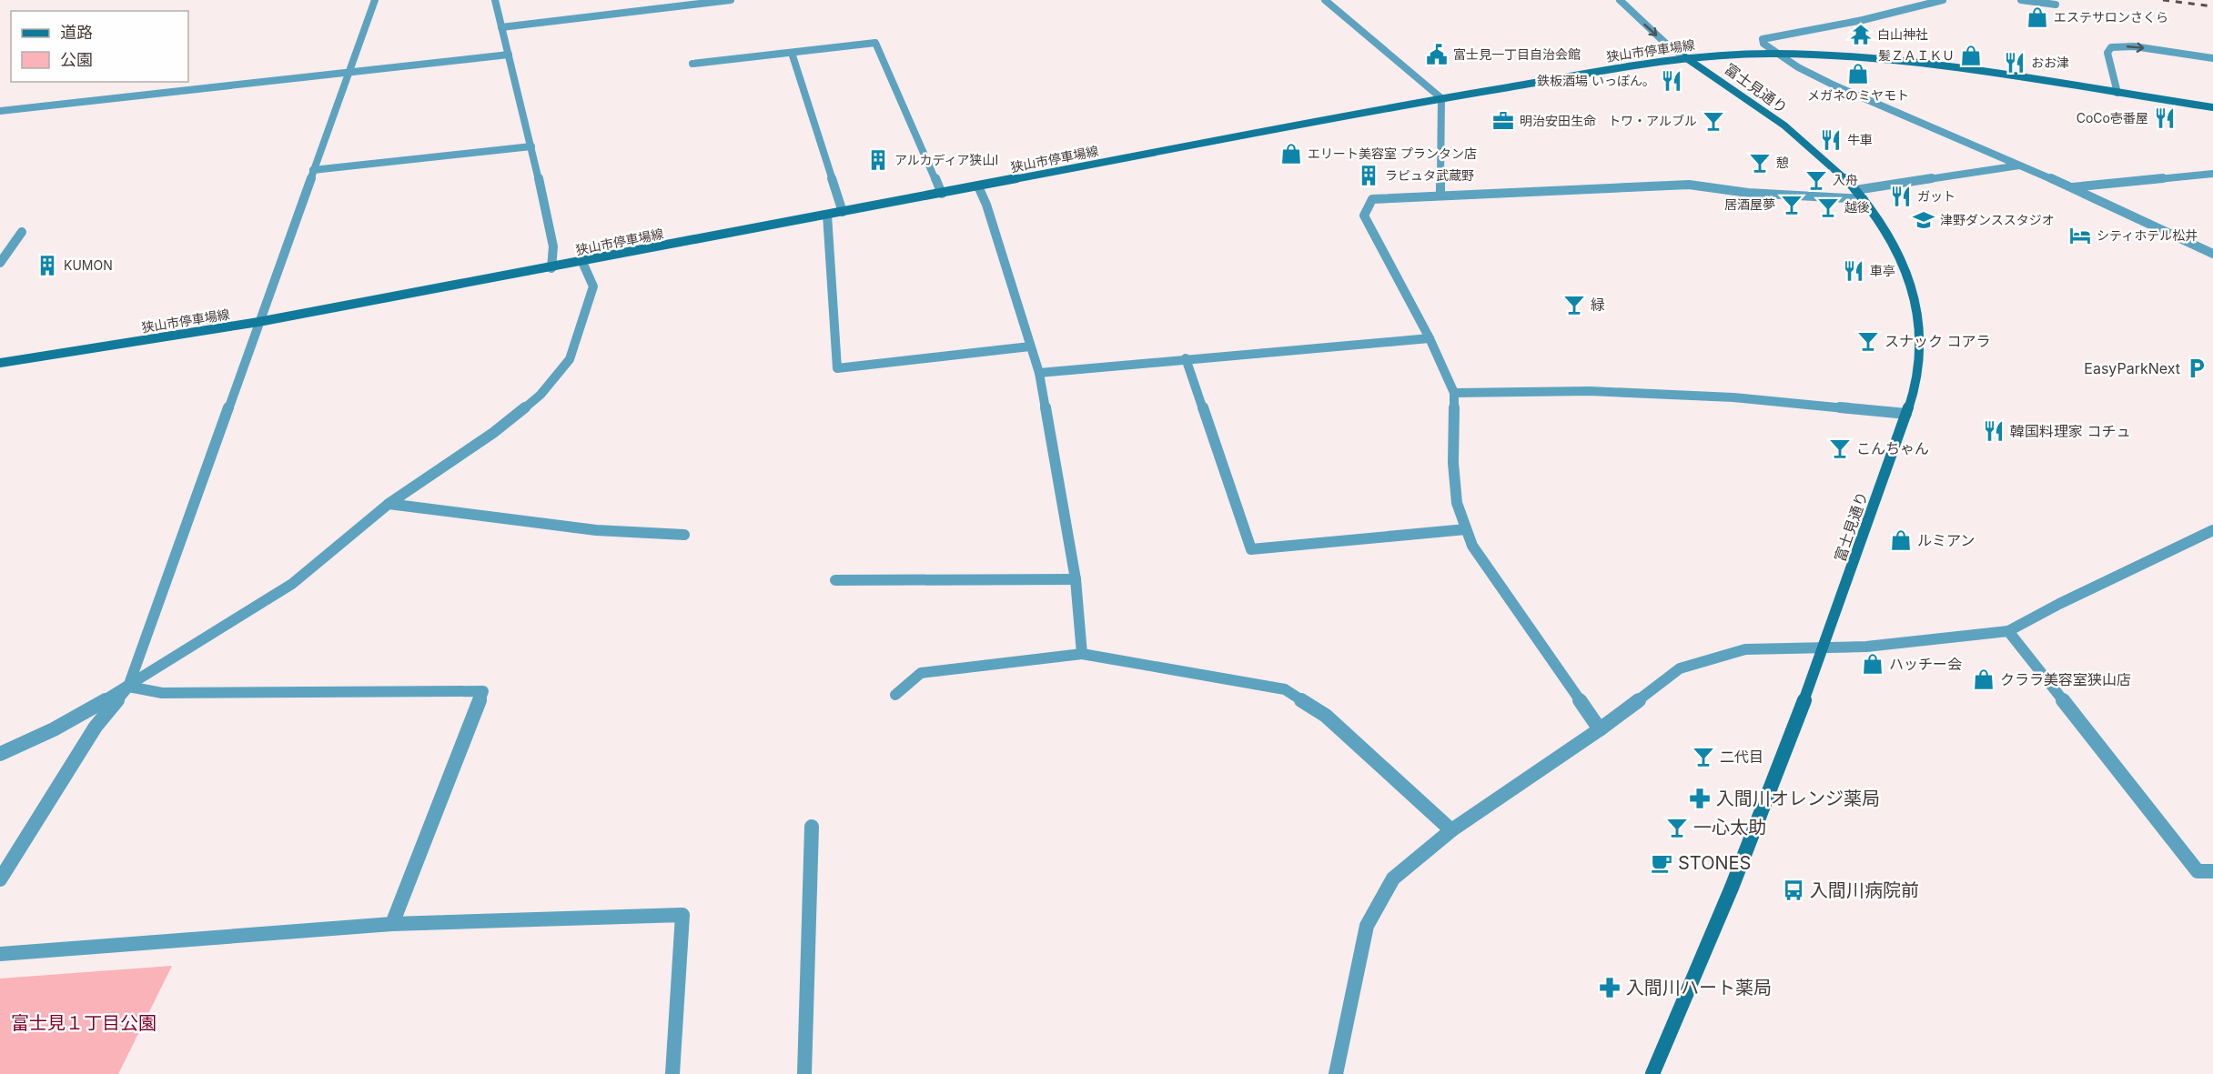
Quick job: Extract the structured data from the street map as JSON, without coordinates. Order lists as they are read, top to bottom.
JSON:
{
  "streets": {
    "main road": ["狭山市停車場線", "富士見通り"]
  },
  "crossings": [
    ["狭山市停車場線", "富士見通り"]
  ],
  "parks": ["富士見１丁目公園"],
  "places": {
    "shop": [
      "エステサロンさくら",
      "髪ＺＡＩＫＵ",
      "メガネのミヤモト",
      "エリート美容室 プランタン店",
      "ルミアン",
      "ハッチー会",
      "クララ美容室狭山店"
    ],
    "temple": ["白山神社"],
    "public building": ["富士見一丁目自治会館"],
    "restaurant": [
      "おお津",
      "鉄板酒場 いっぽん。",
      "CoCo壱番屋",
      "牛車",
      "ガット",
      "車亭",
      "韓国料理家 コチュ"
    ],
    "office": ["明治安田生命"],
    "bar": [
      "トワ・アルブル",
      "憩",
      "入舟",
      "居酒屋夢",
      "越後",
      "緑",
      "スナック コアラ",
      "こんちゃん",
      "二代目",
      "一心太助"
    ],
    "building": ["アルカディア狭山Ⅰ", "ラピュタ武蔵野", "KUMON"],
    "school or university": ["津野ダンススタジオ"],
    "hotel": ["シティホテル松井"],
    "parking": ["EasyParkNext"],
    "pharmacy": ["入間川オレンジ薬局", "入間川ハート薬局"],
    "cafe": ["STONES"],
    "bus stop": ["入間川病院前"]
  },
  "legend": ["道路", "公園"]
}
